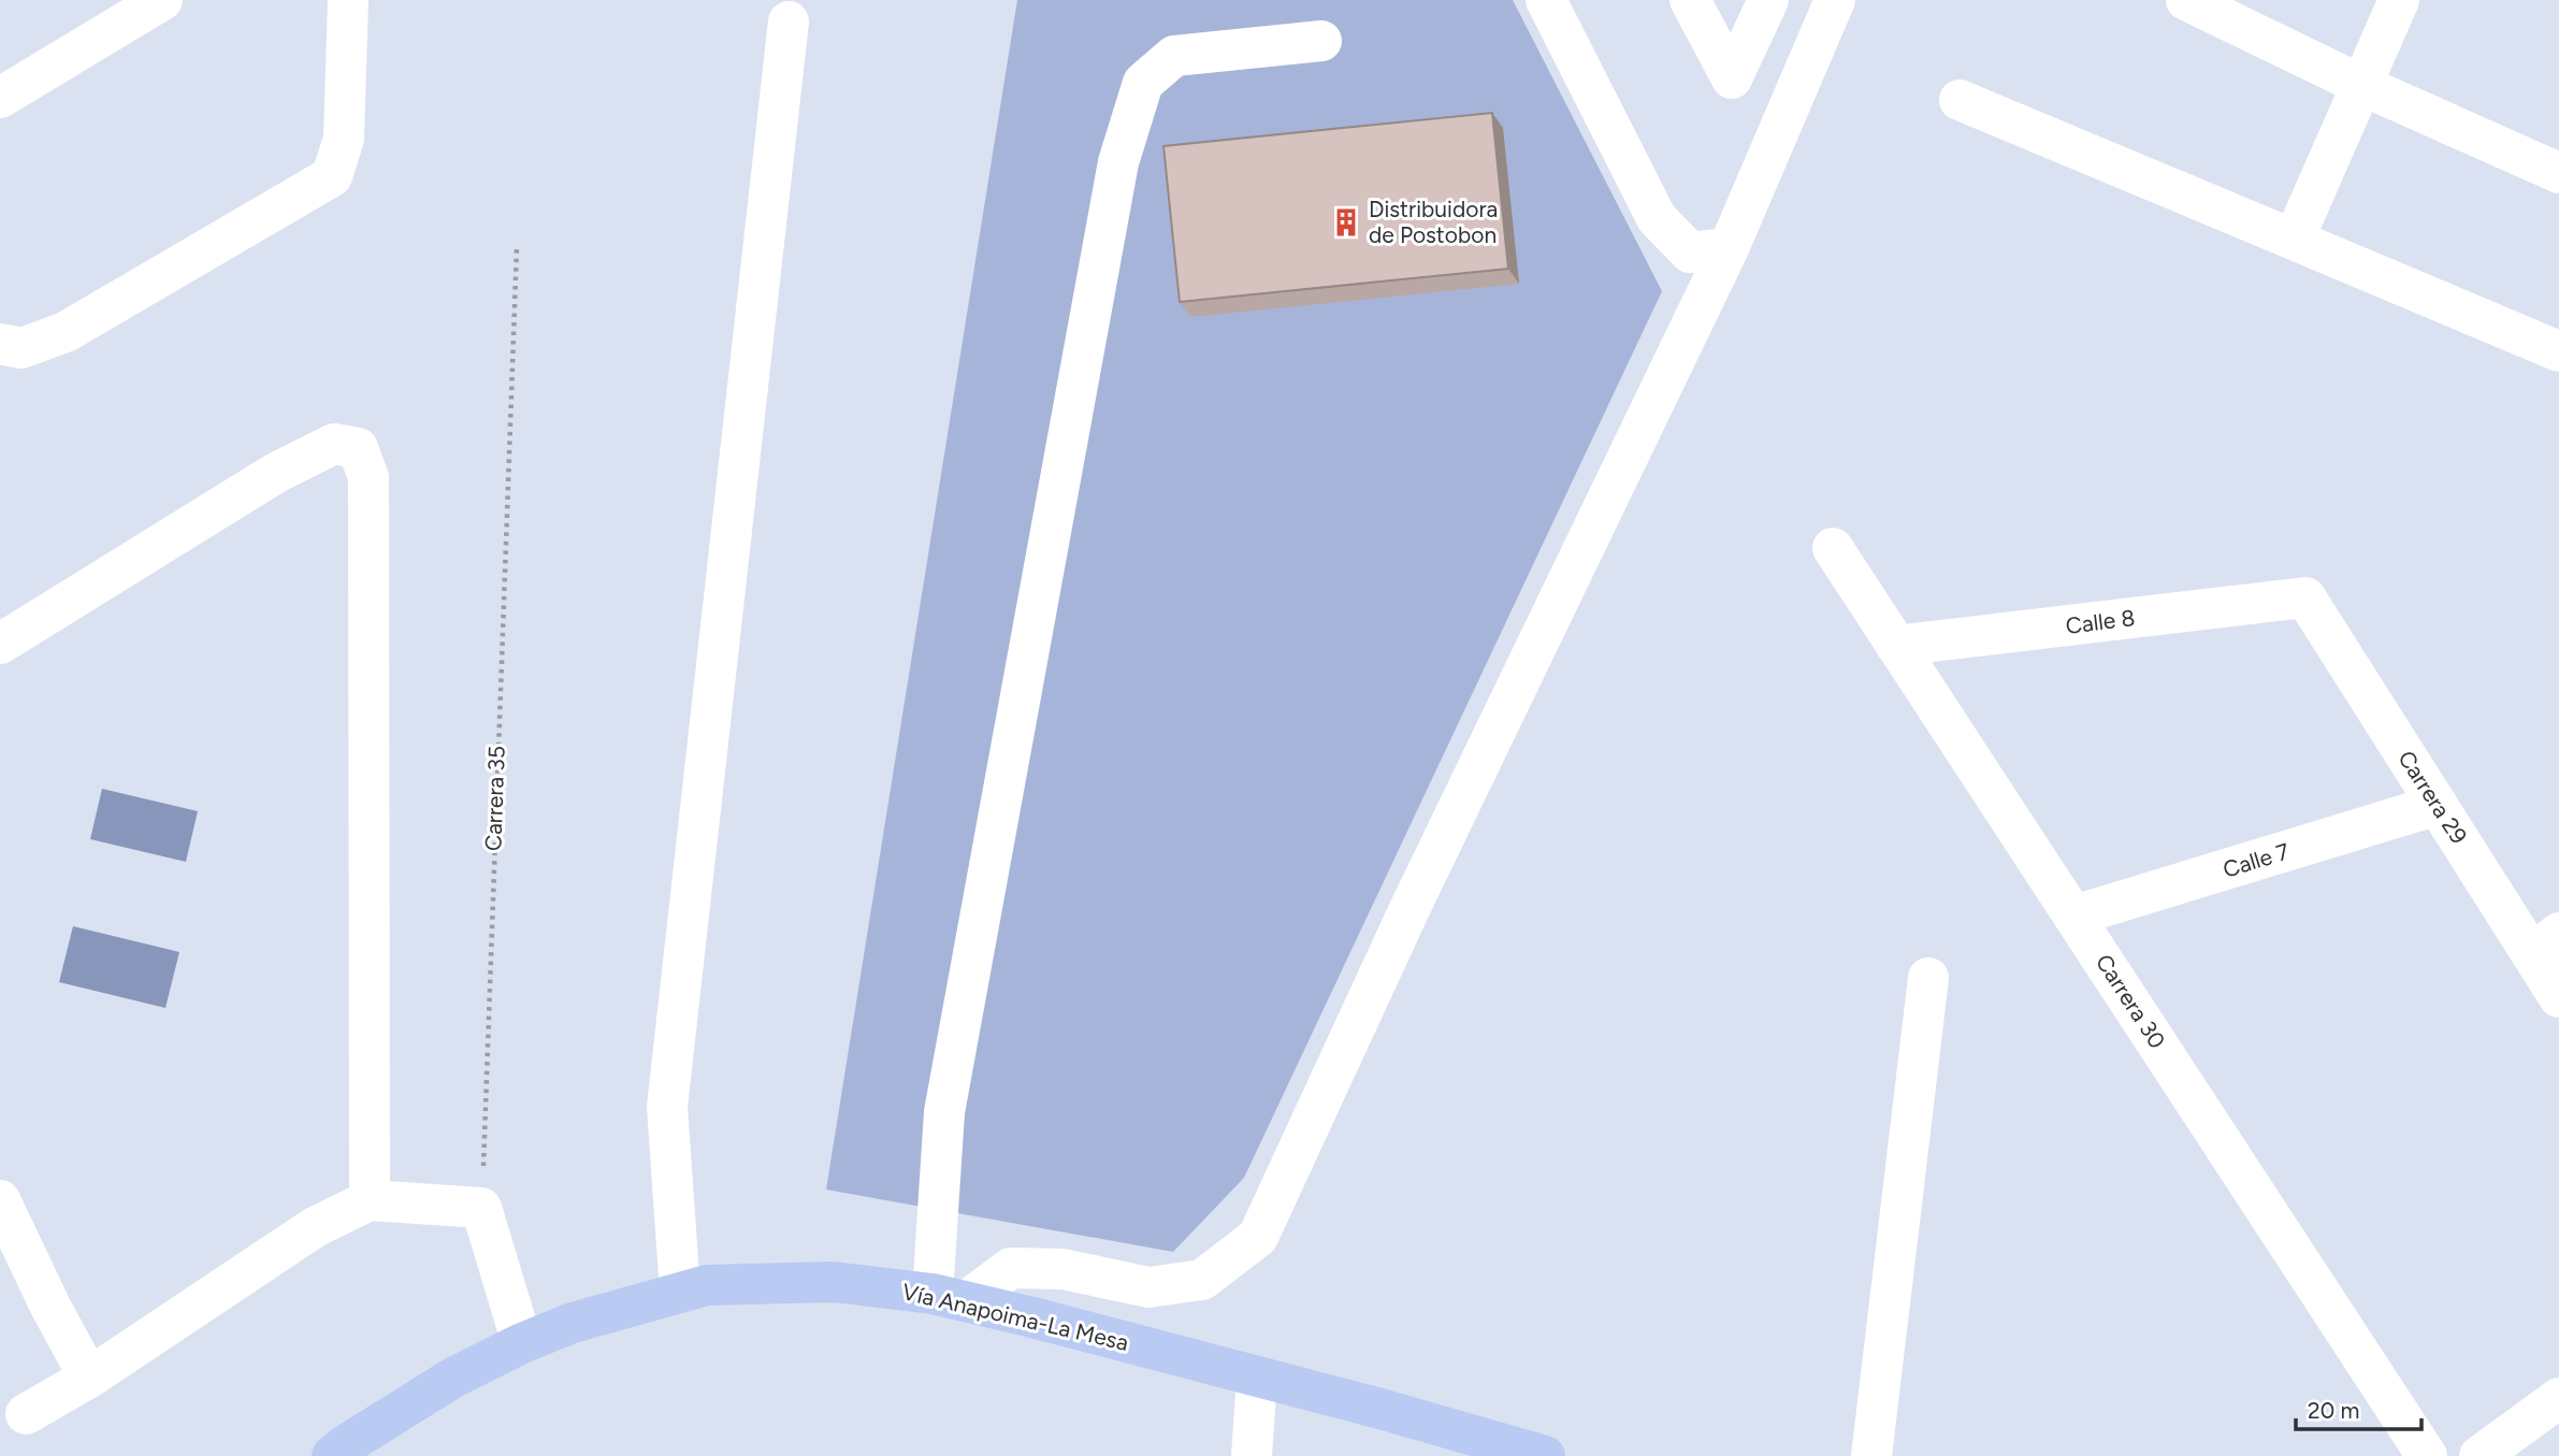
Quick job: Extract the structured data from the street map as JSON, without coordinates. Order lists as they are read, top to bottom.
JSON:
{
  "streets": {
    "main road": ["Vía Anapoima-La Mesa"],
    "street": [
      "Calle 8",
      "Carrera 29",
      "Calle 7",
      "Carrera 30"
    ],
    "path": ["Carrera 35"]
  },
  "crossings": [
    ["Calle 8", "Carrera 29"],
    ["Calle 8", "Carrera 30"],
    ["Carrera 29", "Calle 7"],
    ["Calle 7", "Carrera 30"]
  ],
  "places": {
    "building": ["Distribuidora de Postobon"]
  },
  "scale_bar": "20 m"
}
